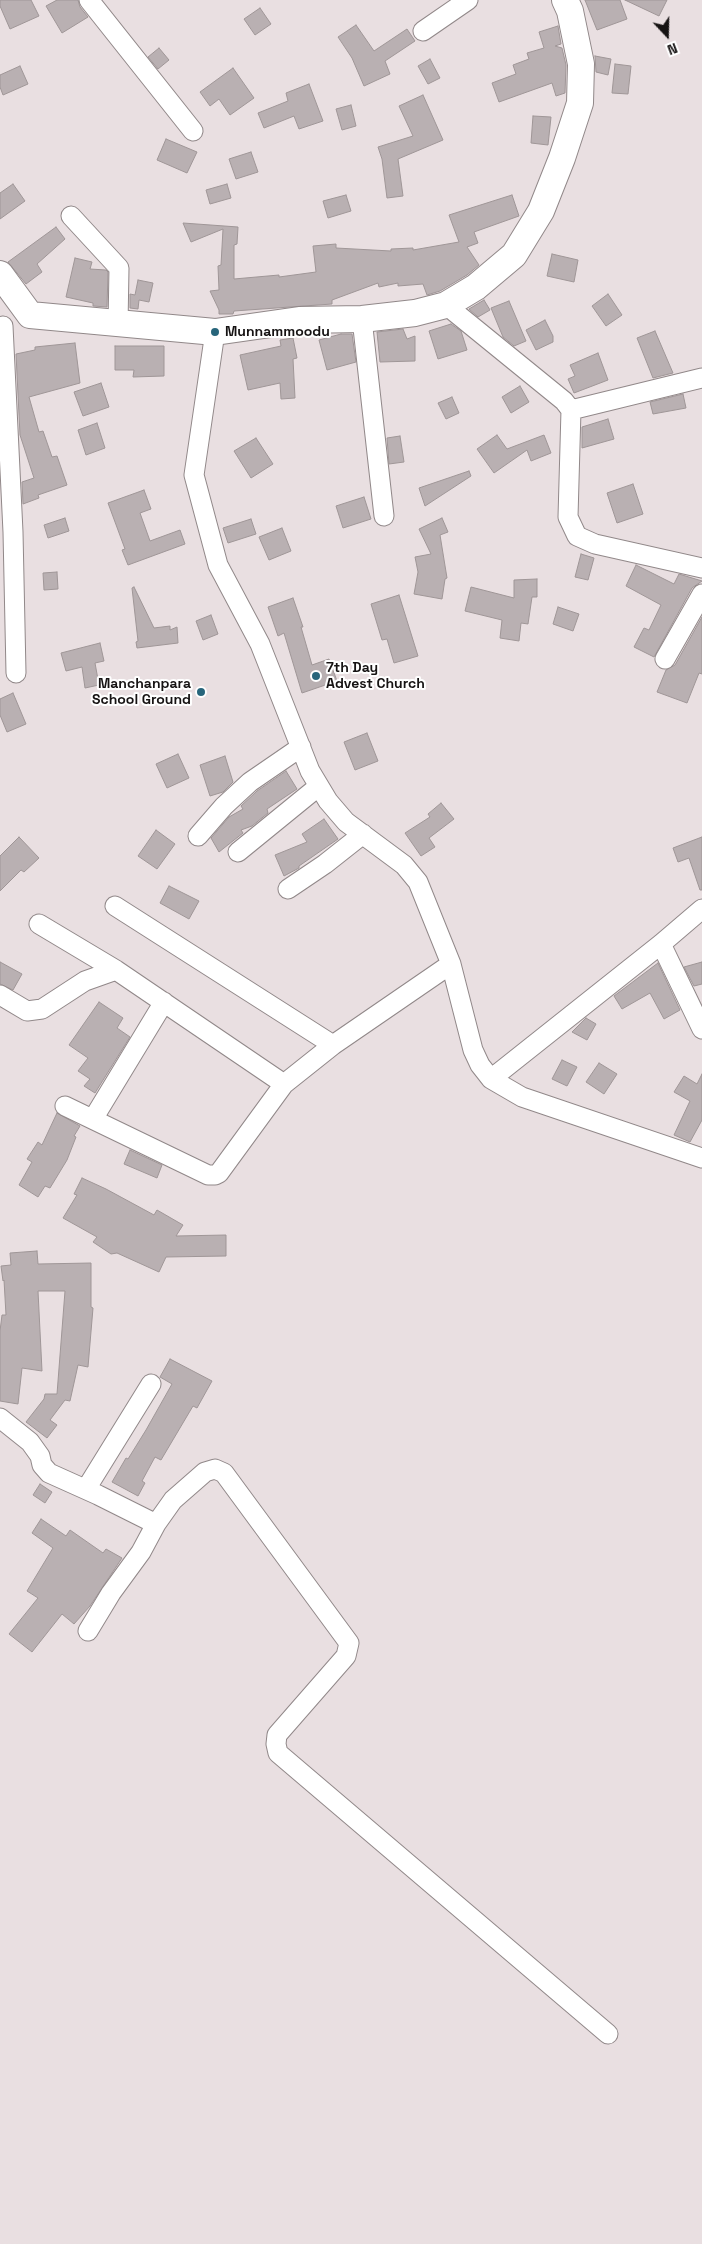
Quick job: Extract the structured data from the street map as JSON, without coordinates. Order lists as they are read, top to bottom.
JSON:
{
  "places": ["Munnammoodu", "7th Day Advest Church", "Manchanpara School Ground"],
  "north": "bottom"
}
